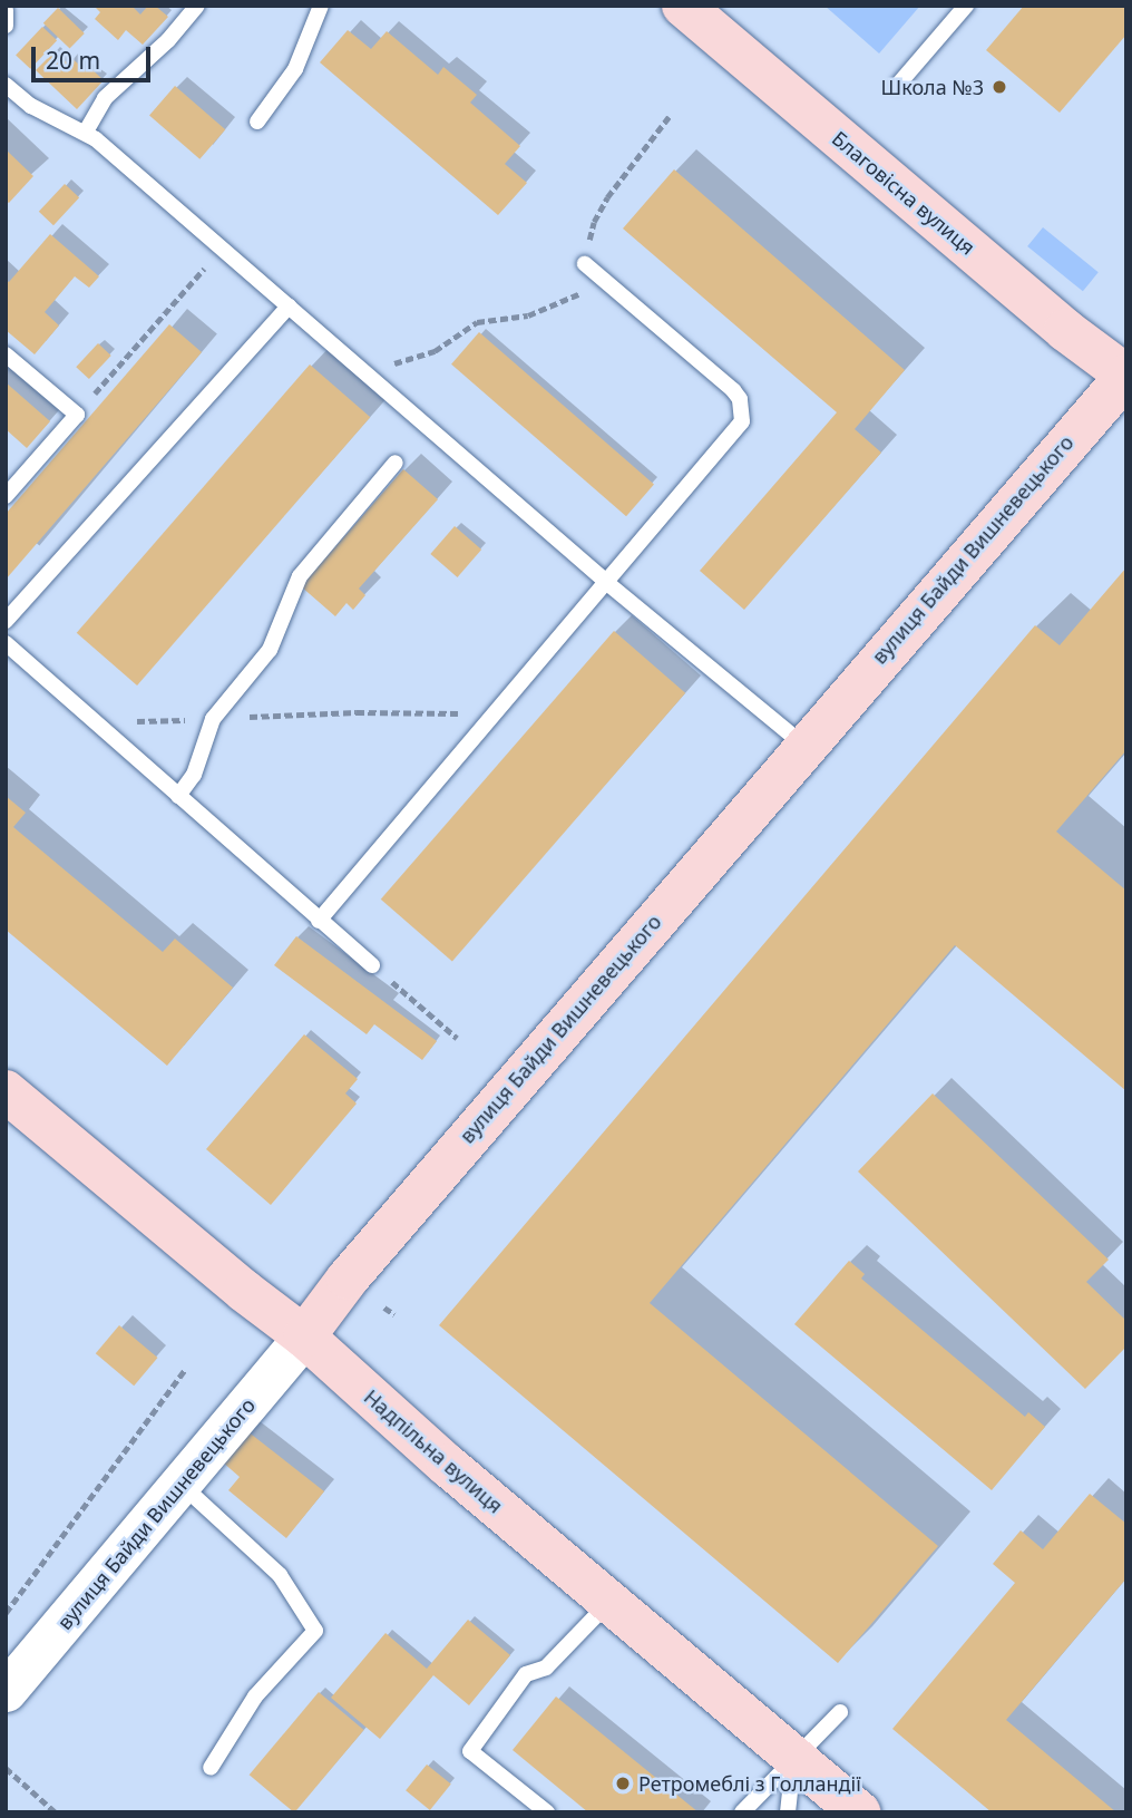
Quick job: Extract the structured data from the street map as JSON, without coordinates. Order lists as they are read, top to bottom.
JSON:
{
  "streets": {
    "main road": ["Благовісна вулиця", "вулиця Байди Вишневецького", "Надпільна вулиця"]
  },
  "crossings": [
    ["Благовісна вулиця", "вулиця Байди Вишневецького"],
    ["вулиця Байди Вишневецького", "Надпільна вулиця"]
  ],
  "places": ["Школа №3", "Ретромеблі з Голландії"],
  "scale_bar": "20 m"
}
